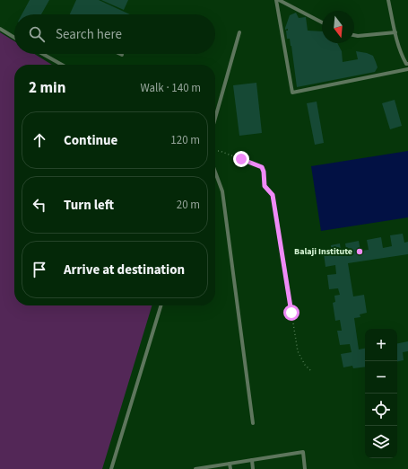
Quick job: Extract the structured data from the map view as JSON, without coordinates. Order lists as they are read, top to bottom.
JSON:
{
  "places": ["Balaji Institute"],
  "north": "bottom",
  "page": {
    "search": "Search here",
    "heading": ["2 min", "Walk · 140 m"],
    "list": [
      ["Continue", "120 m"],
      ["Turn left", "20 m"],
      "Arrive at destination"
    ],
    "map_buttons": ["+", "−"]
  }
}
